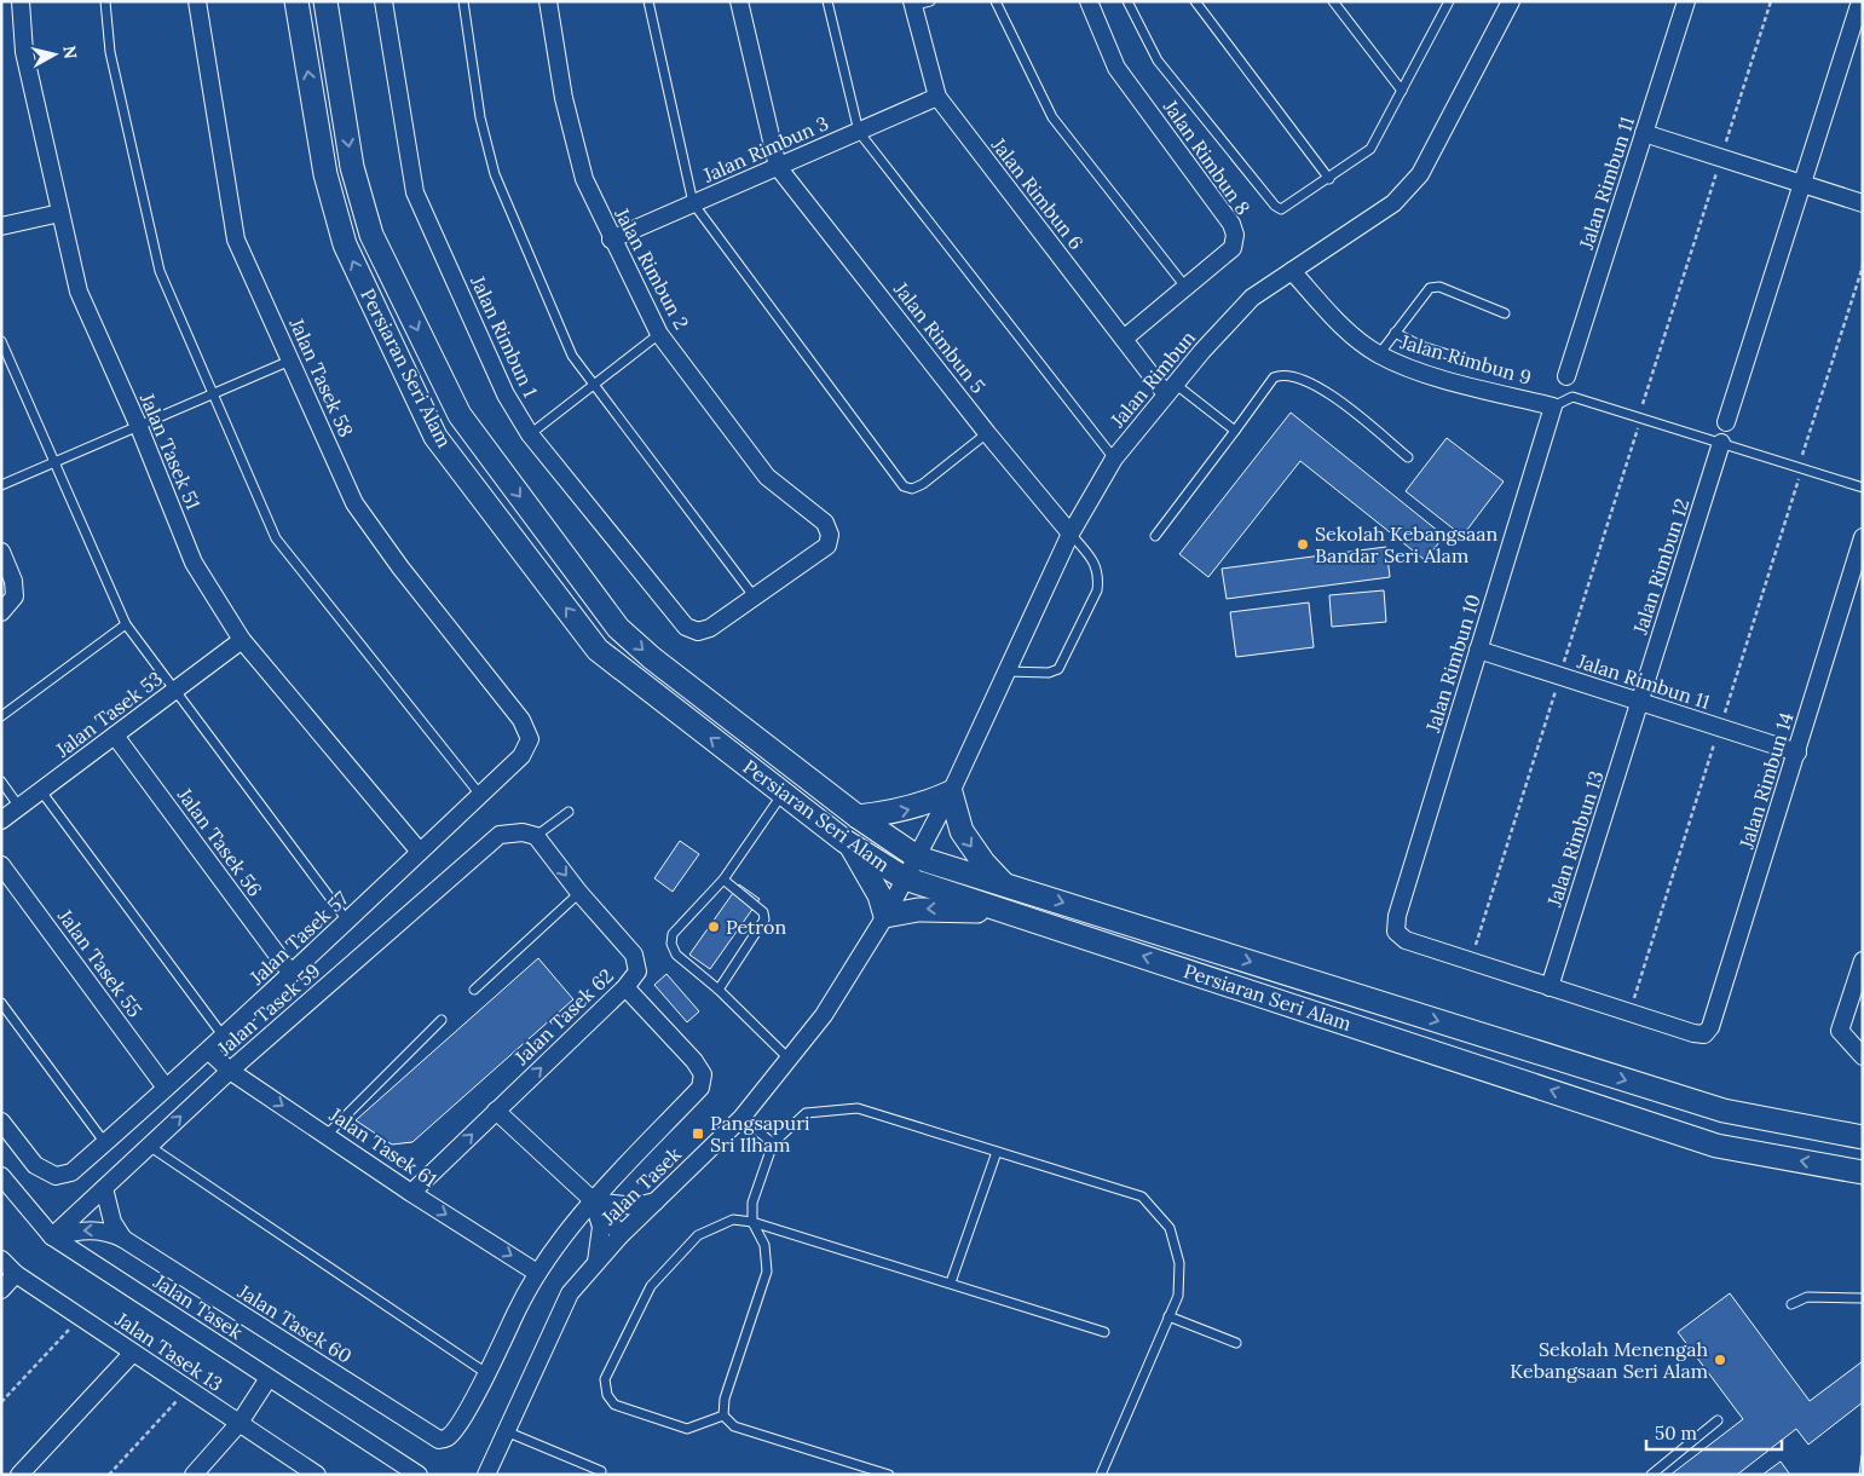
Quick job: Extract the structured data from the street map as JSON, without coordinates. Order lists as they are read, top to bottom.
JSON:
{
  "streets": {
    "main road": ["Persiaran Seri Alam"],
    "street": [
      "Jalan Rimbun 3",
      "Jalan Rimbun 8",
      "Jalan Rimbun 11",
      "Jalan Rimbun 6",
      "Jalan Rimbun 2",
      "Jalan Rimbun 1",
      "Jalan Rimbun 5",
      "Jalan Rimbun 9",
      "Jalan Tasek 58",
      "Jalan Rimbun",
      "Jalan Tasek 51",
      "Jalan Rimbun 12",
      "Jalan Rimbun 10",
      "Jalan Tasek 53",
      "Jalan Rimbun 14",
      "Jalan Rimbun 13",
      "Jalan Tasek 56",
      "Jalan Tasek 57",
      "Jalan Tasek 55",
      "Jalan Tasek 59",
      "Jalan Tasek 62",
      "Jalan Tasek 61",
      "Jalan Tasek",
      "Jalan Tasek 60",
      "Jalan Tasek 13"
    ]
  },
  "crossings": [
    ["Jalan Rimbun 3", "Jalan Rimbun 6"],
    ["Jalan Rimbun 3", "Jalan Rimbun 2"],
    ["Jalan Rimbun 3", "Jalan Rimbun 5"],
    ["Jalan Rimbun 8", "Jalan Rimbun 6"],
    ["Jalan Rimbun 11", "Jalan Rimbun 12"],
    ["Jalan Rimbun 11", "Jalan Rimbun 10"],
    ["Jalan Rimbun 11", "Jalan Rimbun 14"],
    ["Jalan Rimbun 11", "Jalan Rimbun 13"],
    ["Jalan Rimbun 6", "Jalan Rimbun"],
    ["Jalan Rimbun 2", "Jalan Rimbun 1"],
    ["Jalan Rimbun 5", "Jalan Rimbun"],
    ["Jalan Rimbun 9", "Jalan Rimbun"],
    ["Jalan Rimbun 9", "Jalan Rimbun 10"],
    ["Persiaran Seri Alam", "Jalan Rimbun"],
    ["Persiaran Seri Alam", "Jalan Tasek"],
    ["Jalan Tasek 58", "Jalan Tasek 57"],
    ["Jalan Rimbun", "Jalan Tasek"],
    ["Jalan Tasek 51", "Jalan Tasek 53"],
    ["Jalan Tasek 51", "Jalan Tasek 57"],
    ["Jalan Rimbun 12", "Jalan Rimbun 13"],
    ["Jalan Tasek 53", "Jalan Tasek 56"],
    ["Jalan Tasek 56", "Jalan Tasek 57"],
    ["Jalan Tasek 57", "Jalan Tasek 55"],
    ["Jalan Tasek 57", "Jalan Tasek 61"],
    ["Jalan Tasek 59", "Jalan Tasek 62"],
    ["Jalan Tasek 59", "Jalan Tasek 61"],
    ["Jalan Tasek 59", "Jalan Tasek"],
    ["Jalan Tasek 59", "Jalan Tasek 60"],
    ["Jalan Tasek 62", "Jalan Tasek 61"],
    ["Jalan Tasek", "Jalan Tasek 60"]
  ],
  "one_way": ["Jalan Tasek 62"],
  "places": {
    "other": ["Sekolah Kebangsaan Bandar Seri Alam", "Petron", "Sekolah Menengah Kebangsaan Seri Alam"],
    "transit": ["Pangsapuri Sri Ilham"]
  },
  "scale_bar": "50 m",
  "north": "right"
}
